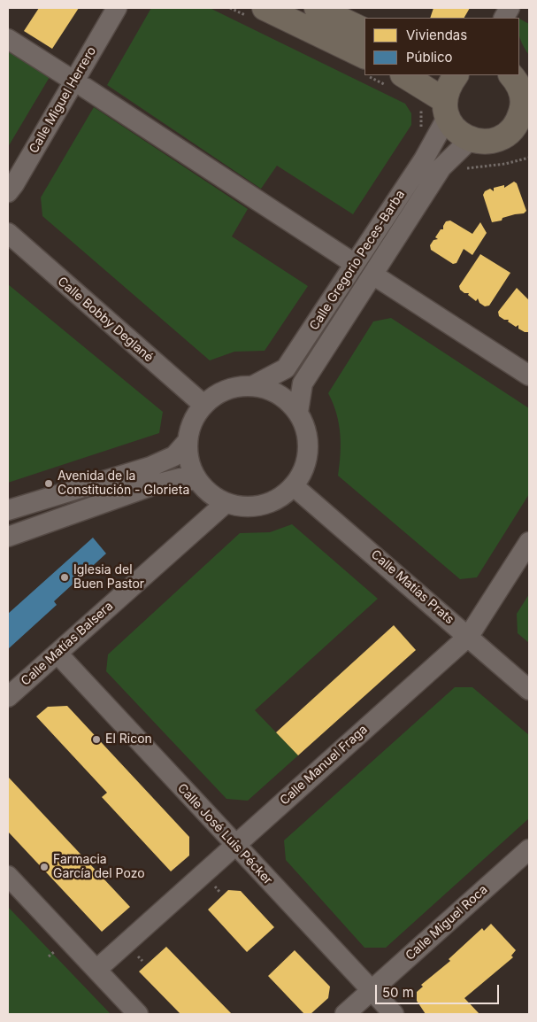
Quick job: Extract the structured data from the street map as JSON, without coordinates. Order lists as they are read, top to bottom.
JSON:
{
  "streets": {
    "street": [
      "Calle Miguel Herrero",
      "Calle Gregorio Peces-Barba",
      "Calle Bobby Deglané",
      "Calle Matías Prats",
      "Calle Matías Balsera",
      "Calle Manuel Fraga",
      "Calle José Luis Pécker",
      "Calle Miguel Roca"
    ]
  },
  "crossings": [
    ["Calle Gregorio Peces-Barba", "Calle Bobby Deglané"],
    ["Calle Gregorio Peces-Barba", "Calle Matías Prats"],
    ["Calle Gregorio Peces-Barba", "Calle Matías Balsera"],
    ["Calle Bobby Deglané", "Calle Matías Prats"],
    ["Calle Bobby Deglané", "Calle Matías Balsera"],
    ["Calle Matías Prats", "Calle Matías Balsera"],
    ["Calle Matías Prats", "Calle Manuel Fraga"],
    ["Calle Matías Balsera", "Calle José Luis Pécker"],
    ["Calle Manuel Fraga", "Calle José Luis Pécker"],
    ["Calle José Luis Pécker", "Calle Miguel Roca"]
  ],
  "places": [
    "Avenida de la Constitución - Glorieta",
    "Iglesia del Buen Pastor",
    "El Ricon",
    "Farmacia García del Pozo"
  ],
  "legend": ["Viviendas", "Público"],
  "scale_bar": "50 m"
}
